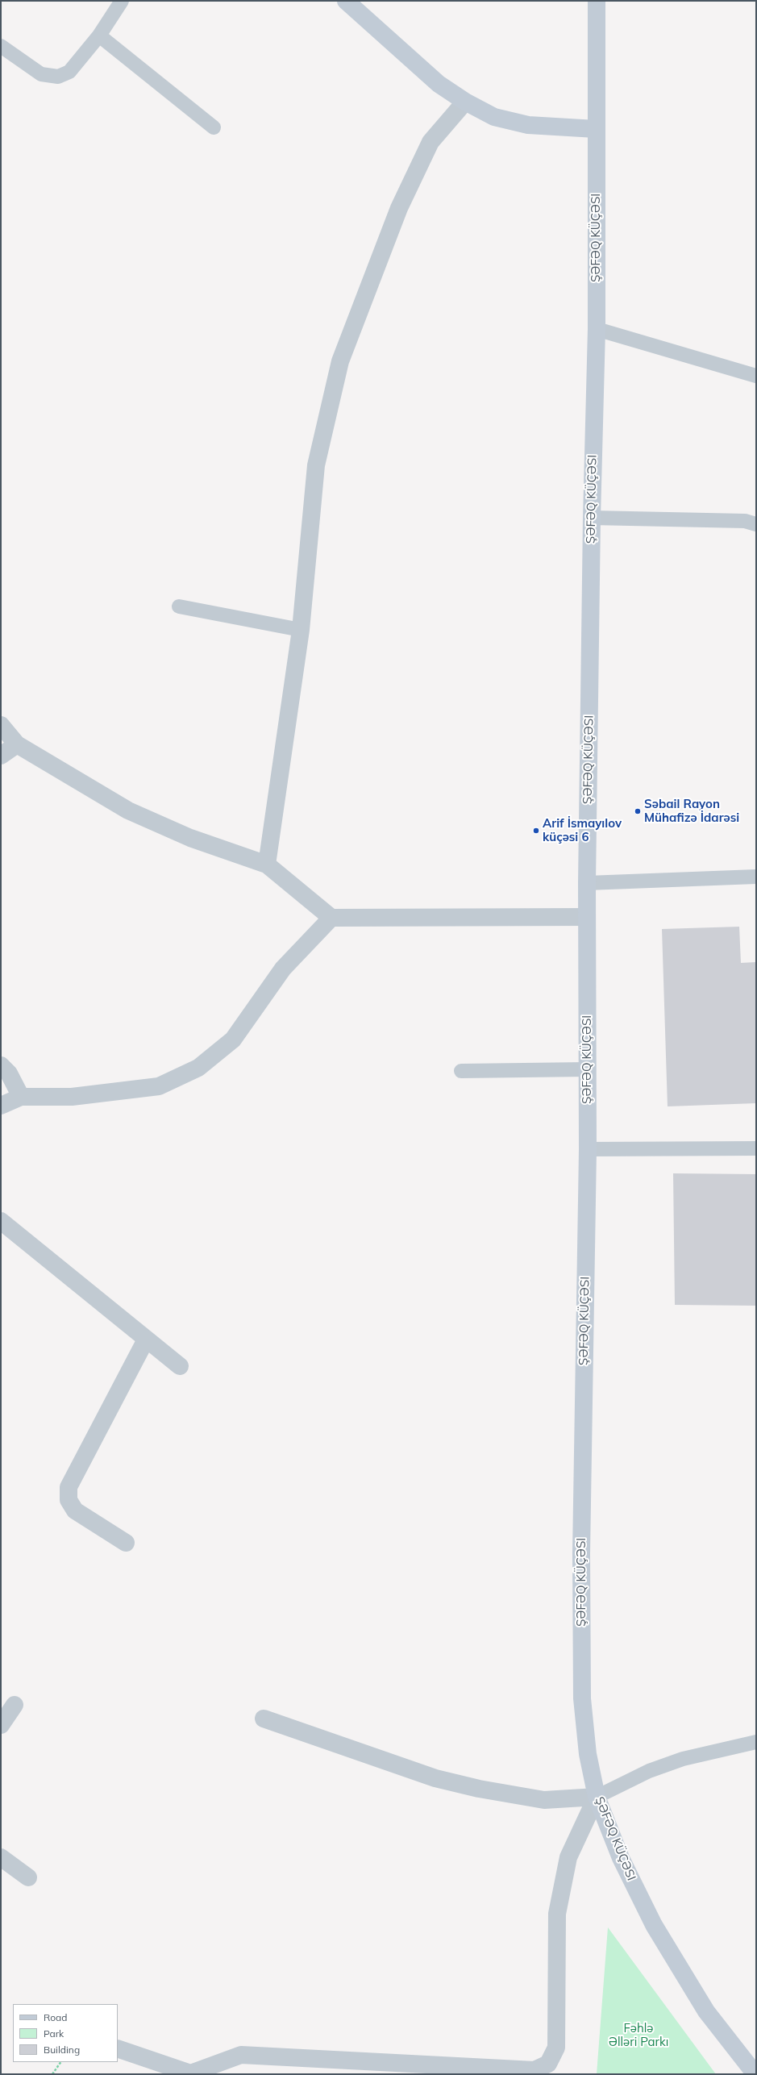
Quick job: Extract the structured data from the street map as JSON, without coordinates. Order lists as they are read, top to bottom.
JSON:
{
  "streets": {
    "street": ["ŞƏFƏQ KÜÇƏSI"]
  },
  "parks": ["Fəhlə Əlləri Parkı"],
  "places": ["Səbail Rayon Mühafizə İdarəsi", "Arif İsmayılov küçəsi 6"],
  "legend": ["Road", "Park", "Building"]
}
